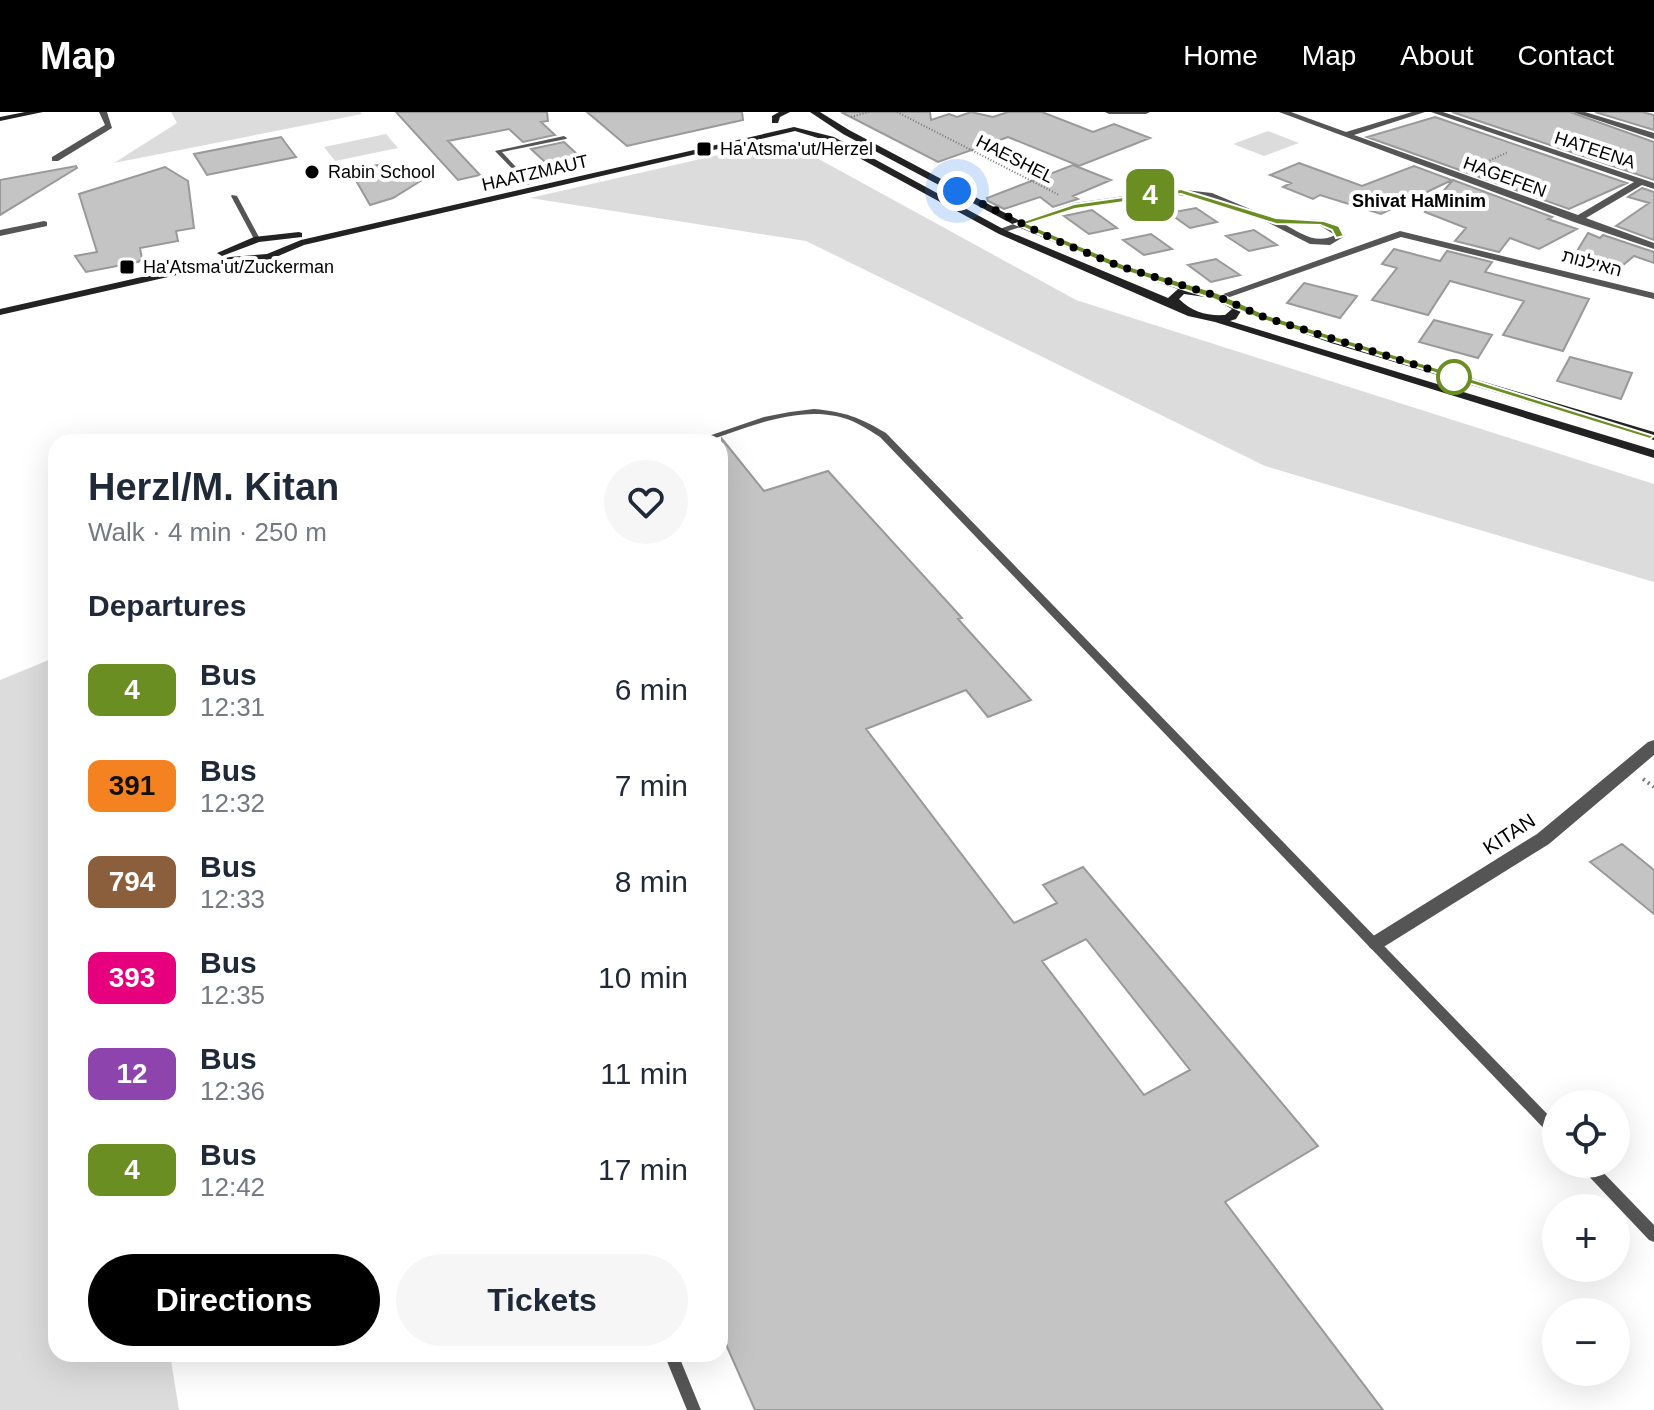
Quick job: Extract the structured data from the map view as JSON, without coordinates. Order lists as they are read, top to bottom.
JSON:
{
  "streets": {
    "main road": ["HAATZMAUT"],
    "street": ["HATEENA", "HAGEFEN", "KITAN"],
    "path": ["HAESHEL"]
  },
  "districts": ["Shivat HaMinim"],
  "places": {
    "transit": ["Ha'Atsma'ut/Herzel", "Ha'Atsma'ut/Zuckerman"],
    "other": ["Rabin School"]
  },
  "lines": ["bus line 4"],
  "page": {
    "header": "Map",
    "nav": [
      "Home",
      "Map",
      "About",
      "Contact"
    ],
    "on_map": "4",
    "heading": [
      ["Herzl/M. Kitan", "Walk · 4 min · 250 m"],
      "Departures"
    ],
    "list": [
      {
        "mark": "4",
        "name": "Bus",
        "note": "12:31",
        "value": "6 min"
      },
      {
        "mark": "391",
        "name": "Bus",
        "note": "12:32",
        "value": "7 min"
      },
      {
        "mark": "794",
        "name": "Bus",
        "note": "12:33",
        "value": "8 min"
      },
      {
        "mark": "393",
        "name": "Bus",
        "note": "12:35",
        "value": "10 min"
      },
      {
        "mark": "12",
        "name": "Bus",
        "note": "12:36",
        "value": "11 min"
      },
      {
        "mark": "4",
        "name": "Bus",
        "note": "12:42",
        "value": "17 min"
      }
    ],
    "map_buttons": ["+", "−"],
    "buttons": ["Directions", "Tickets"]
  }
}
